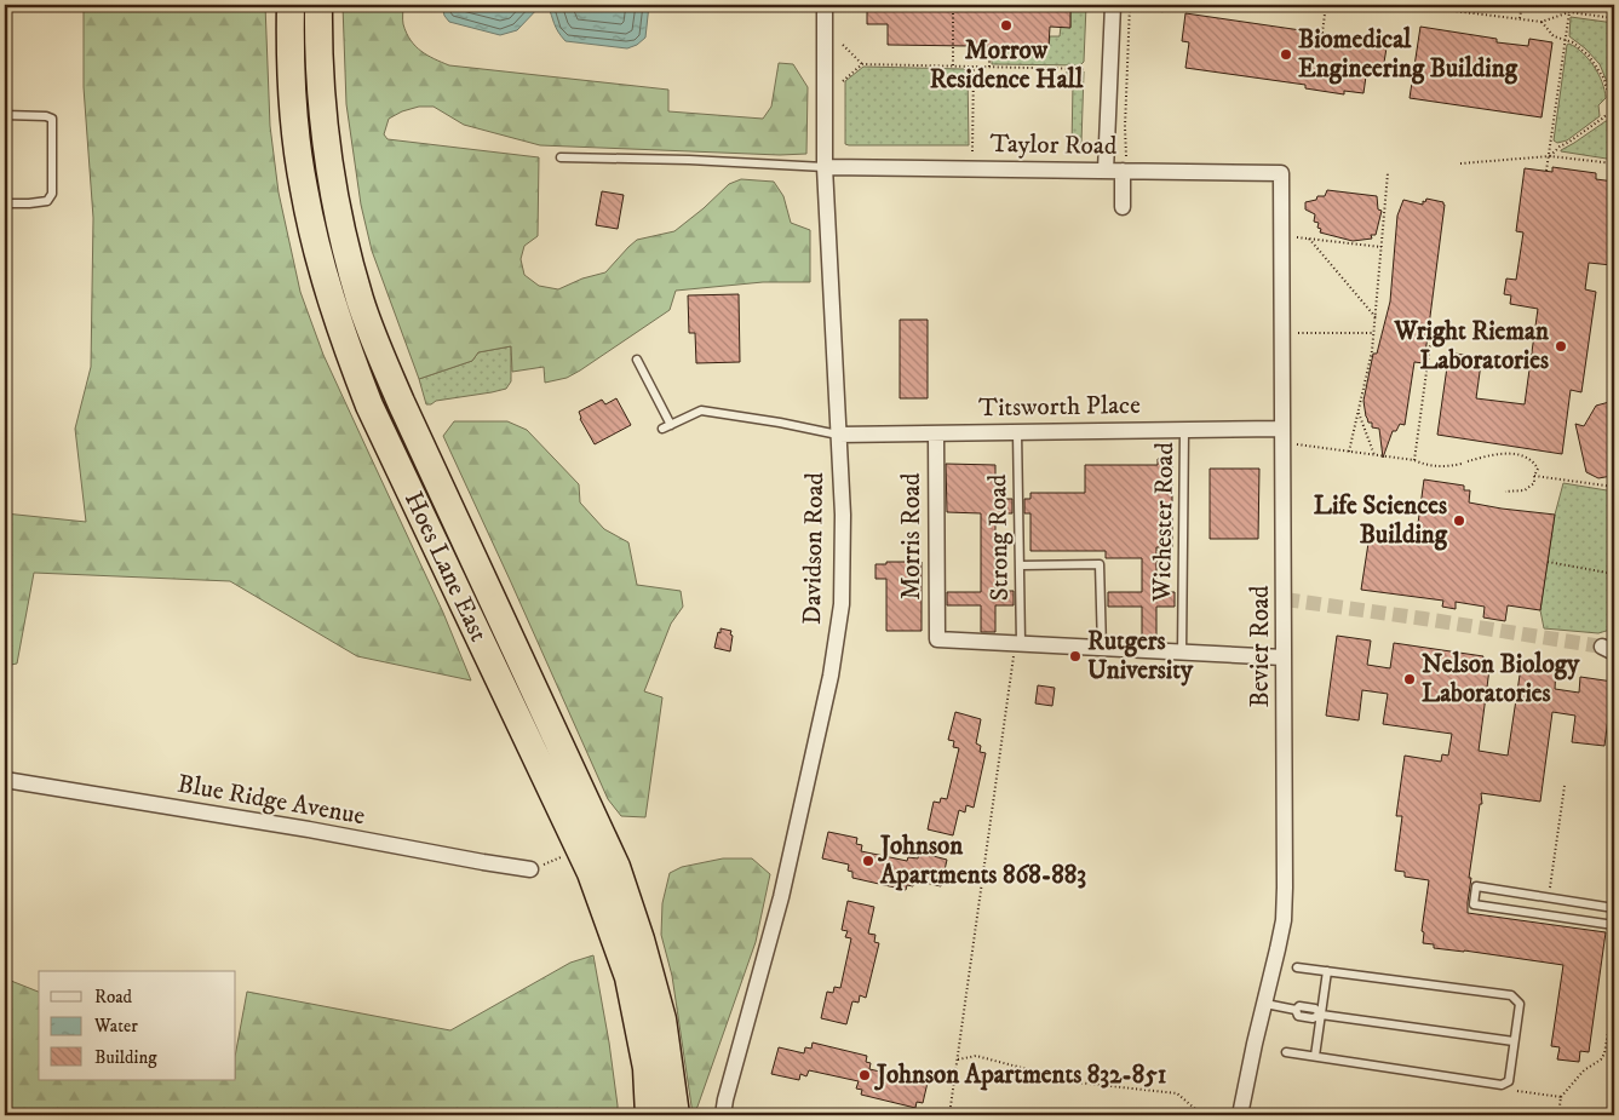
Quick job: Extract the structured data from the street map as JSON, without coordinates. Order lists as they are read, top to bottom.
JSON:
{
  "streets": {
    "highway": ["Hoes Lane East"],
    "street": [
      "Taylor Road",
      "Titsworth Place",
      "Morris Road",
      "Davidson Road",
      "Bevier Road",
      "Blue Ridge Avenue"
    ],
    "lane": ["Wichester Road", "Strong Road"]
  },
  "crossings": [
    ["Taylor Road", "Davidson Road"],
    ["Taylor Road", "Bevier Road"],
    ["Titsworth Place", "Wichester Road"],
    ["Titsworth Place", "Morris Road"],
    ["Titsworth Place", "Strong Road"],
    ["Titsworth Place", "Davidson Road"],
    ["Titsworth Place", "Bevier Road"],
    ["Morris Road", "Strong Road"]
  ],
  "places": [
    "Morrow Residence Hall",
    "Biomedical Engineering Building",
    "Wright Rieman Laboratories",
    "Life Sciences Building",
    "Rutgers University",
    "Nelson Biology Laboratories",
    "Johnson Apartments 868-883",
    "Johnson Apartments 832-851"
  ],
  "legend": ["Road", "Water", "Building"]
}
